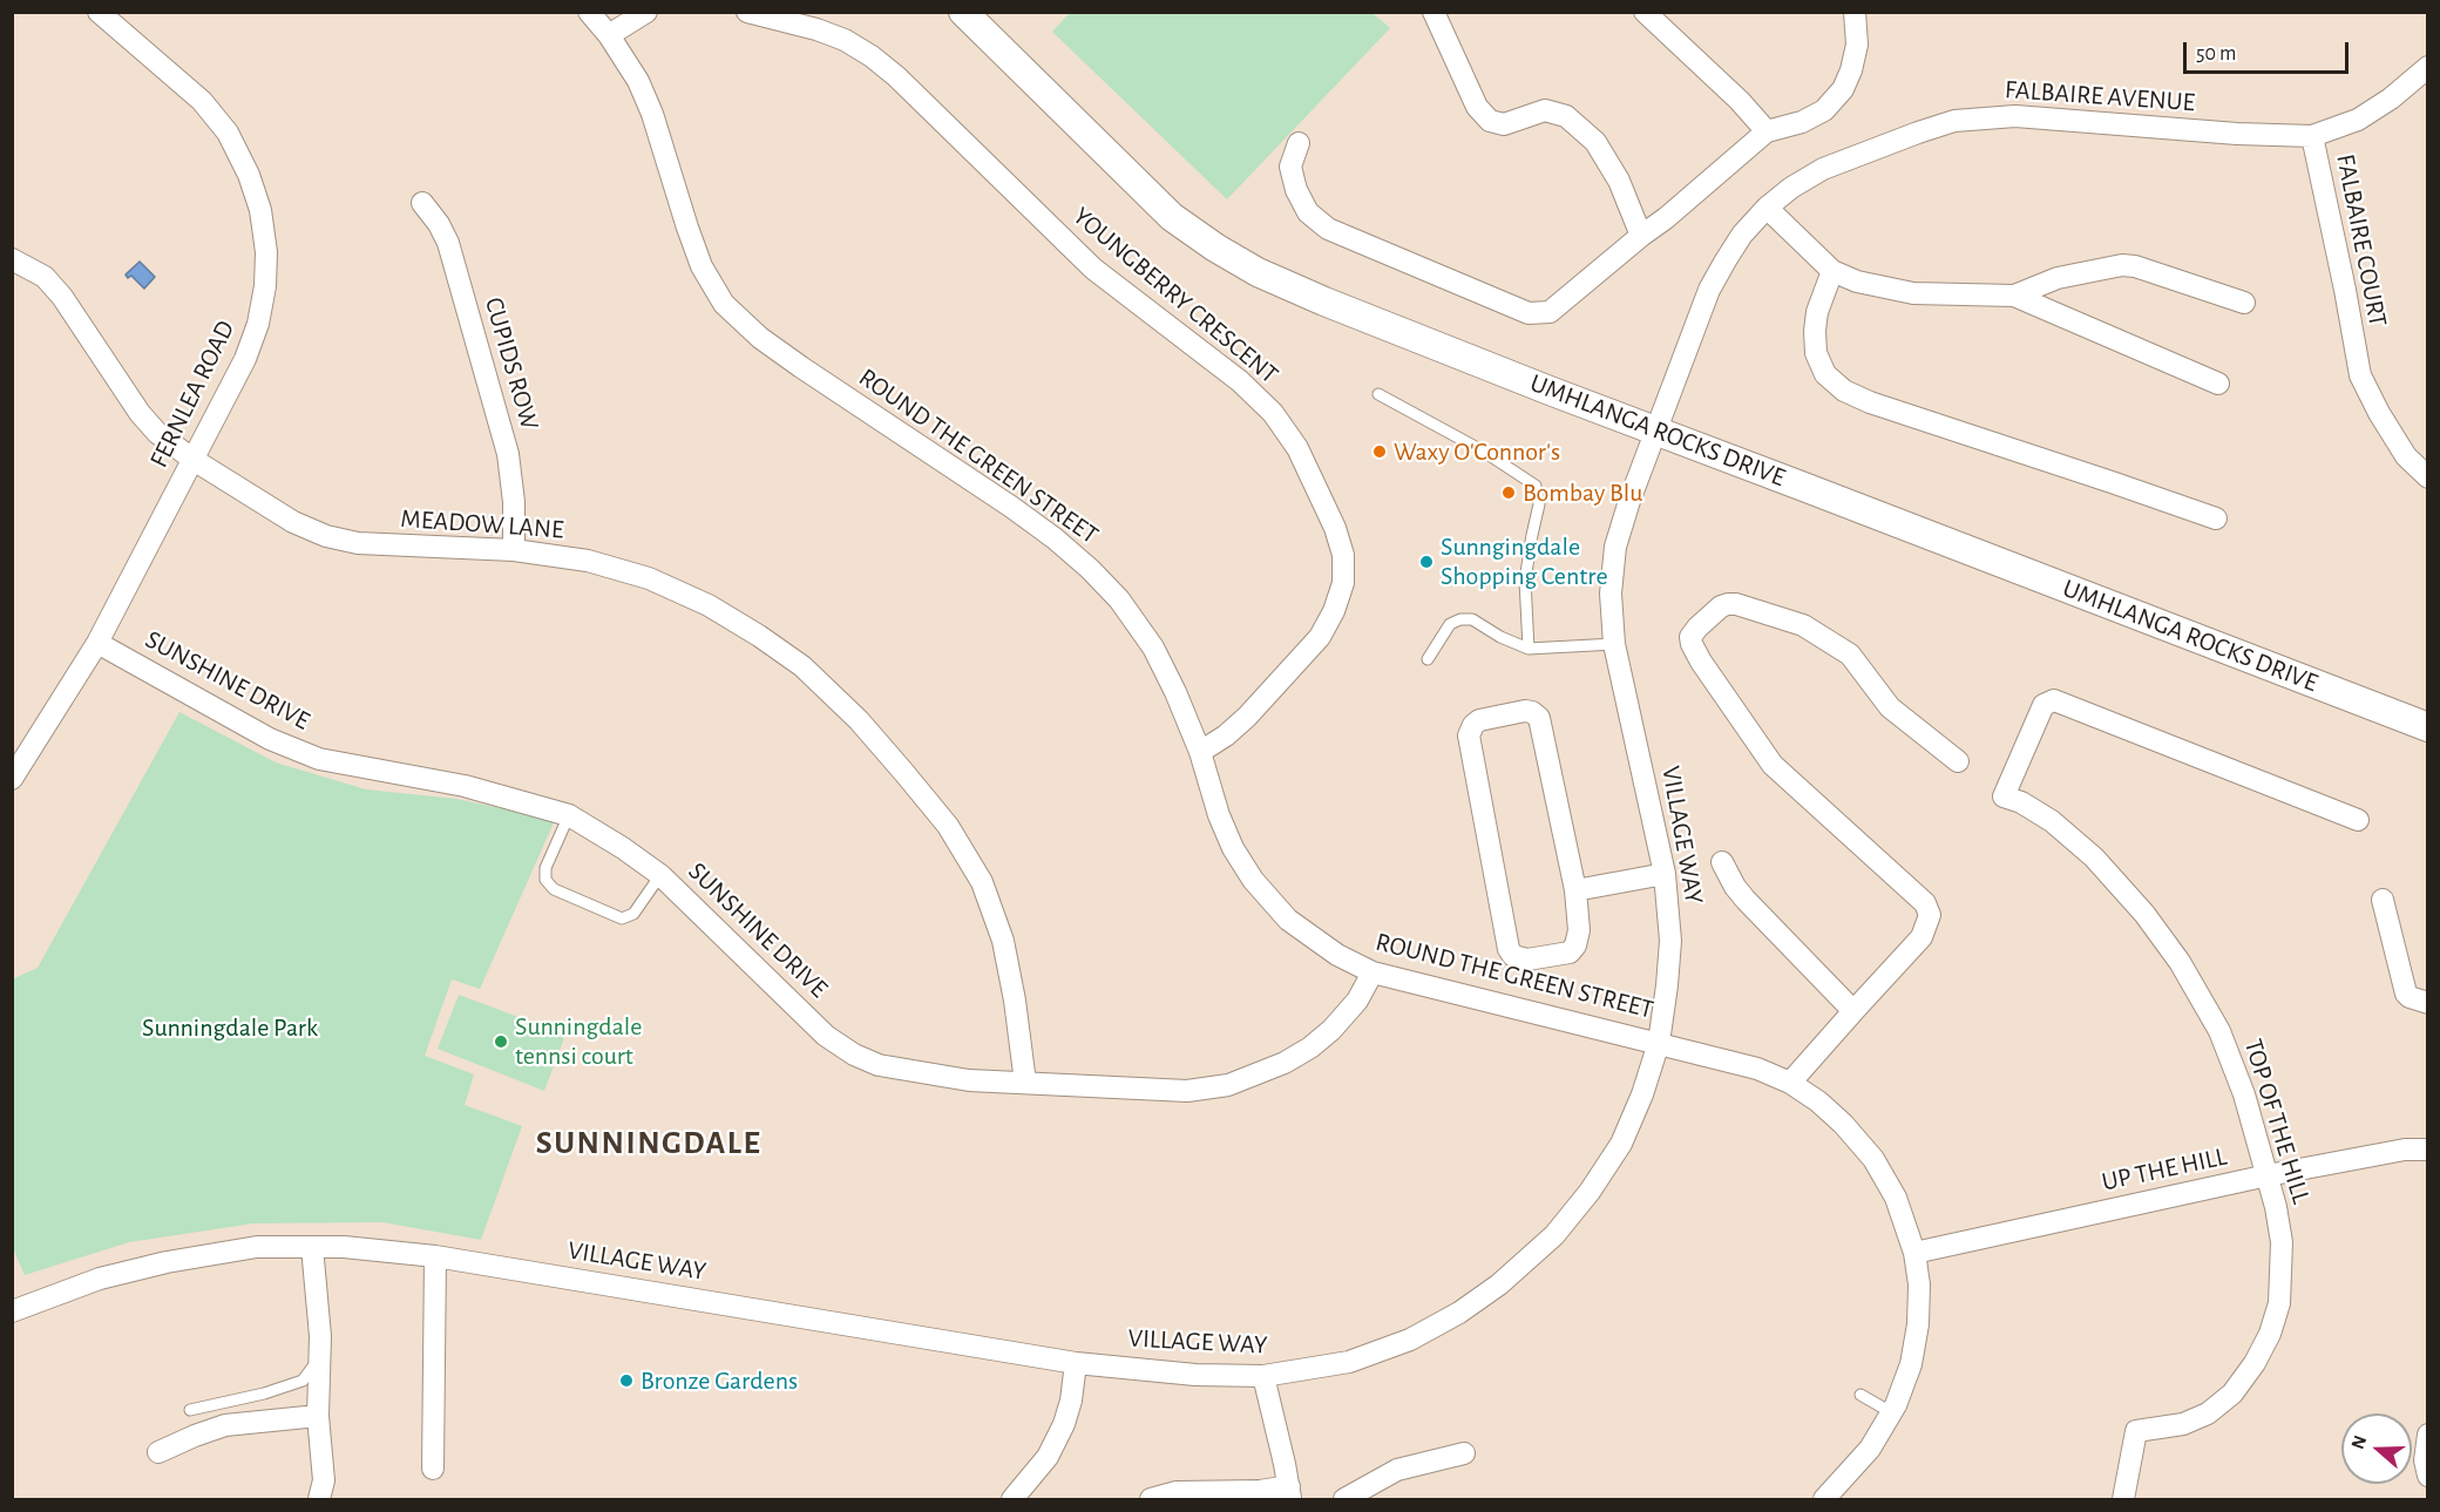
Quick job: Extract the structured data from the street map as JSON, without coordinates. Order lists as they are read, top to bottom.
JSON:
{
  "streets": {
    "main road": ["UMHLANGA ROCKS DRIVE"],
    "street": [
      "FALBAIRE AVENUE",
      "FALBAIRE COURT",
      "YOUNGBERRY CRESCENT",
      "CUPIDS ROW",
      "FERNLEA ROAD",
      "ROUND THE GREEN STREET",
      "MEADOW LANE",
      "SUNSHINE DRIVE",
      "VILLAGE WAY",
      "TOP OF THE HILL",
      "UP THE HILL"
    ]
  },
  "crossings": [
    ["FALBAIRE AVENUE", "FALBAIRE COURT"],
    ["FALBAIRE AVENUE", "UMHLANGA ROCKS DRIVE"],
    ["FALBAIRE AVENUE", "VILLAGE WAY"],
    ["YOUNGBERRY CRESCENT", "ROUND THE GREEN STREET"],
    ["CUPIDS ROW", "MEADOW LANE"],
    ["FERNLEA ROAD", "MEADOW LANE"],
    ["FERNLEA ROAD", "SUNSHINE DRIVE"],
    ["UMHLANGA ROCKS DRIVE", "VILLAGE WAY"],
    ["ROUND THE GREEN STREET", "SUNSHINE DRIVE"],
    ["ROUND THE GREEN STREET", "VILLAGE WAY"],
    ["ROUND THE GREEN STREET", "UP THE HILL"],
    ["MEADOW LANE", "SUNSHINE DRIVE"],
    ["TOP OF THE HILL", "UP THE HILL"]
  ],
  "districts": ["SUNNINGDALE"],
  "parks": ["Sunningdale Park"],
  "places": [
    "Waxy O'Connor's",
    "Bombay Blu",
    "Sunngingdale Shopping Centre",
    "Sunningdale tennsi court",
    "Bronze Gardens"
  ],
  "scale_bar": "50 m",
  "north": "left"
}
